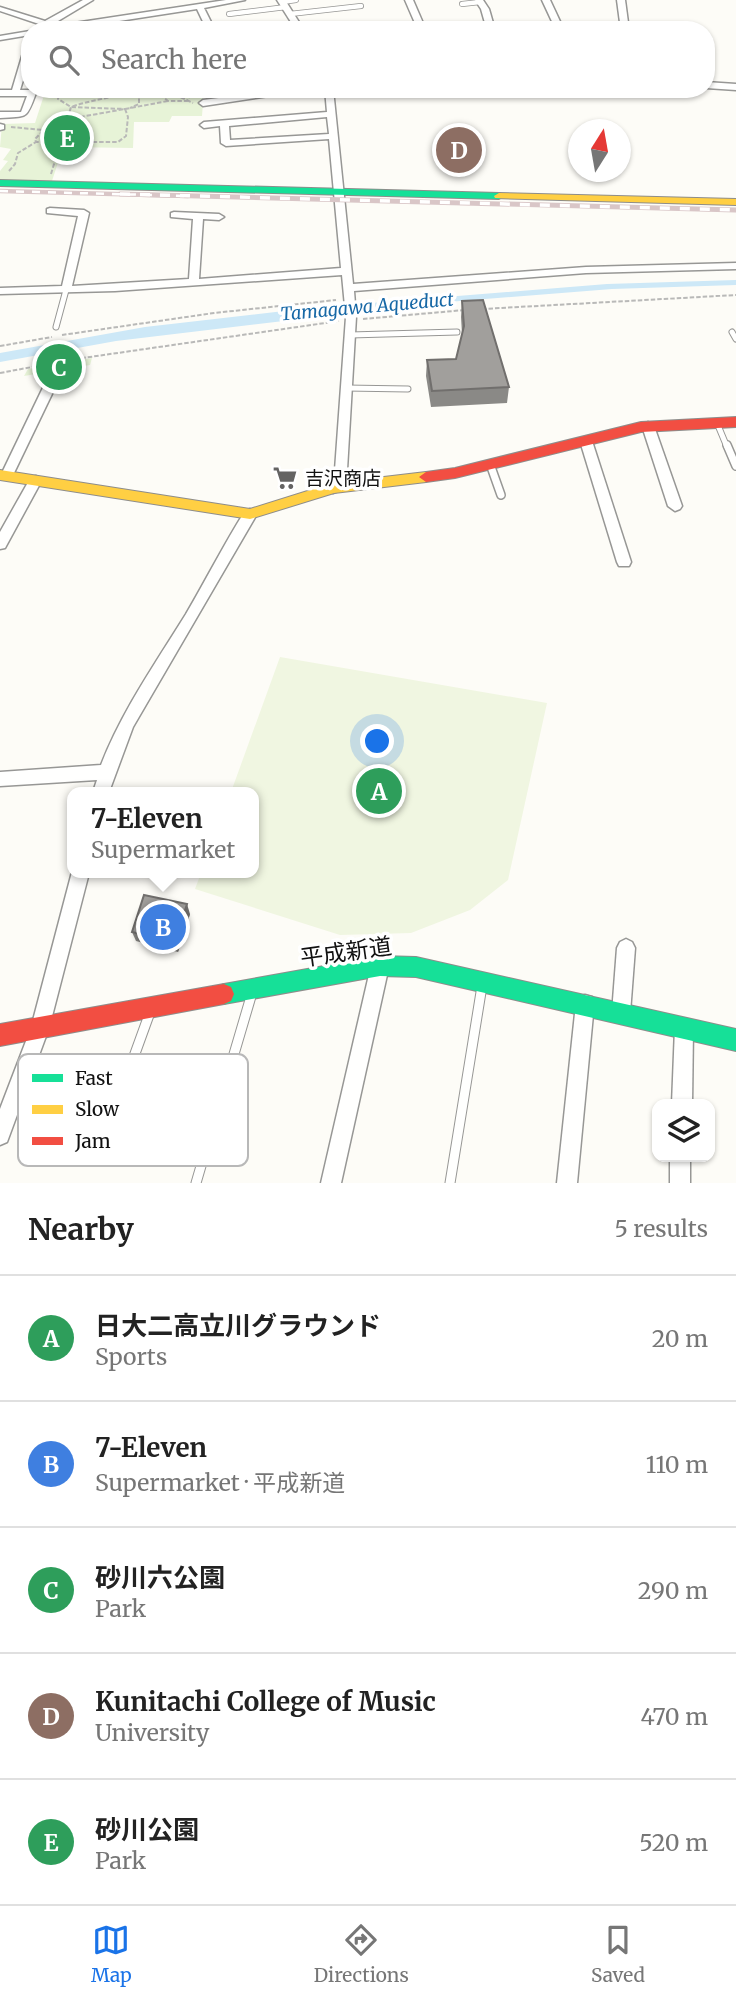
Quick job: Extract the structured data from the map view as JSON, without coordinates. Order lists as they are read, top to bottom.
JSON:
{
  "streets": {
    "street": ["平成新道"]
  },
  "water": ["Tamagawa Aqueduct"],
  "places": {
    "supermarket": ["吉沢商店"]
  },
  "legend": ["Fast", "Slow", "Jam"],
  "north": "top",
  "page": {
    "search": "Search here",
    "pins": [
      "E",
      "D",
      "C",
      "A",
      "B"
    ],
    "popup": ["7-Eleven", "Supermarket"],
    "heading": ["Nearby", "5 results"],
    "list": [
      {
        "mark": "A",
        "name": "日大二高立川グラウンド",
        "note": "Sports",
        "value": "20 m"
      },
      {
        "mark": "B",
        "name": "7-Eleven",
        "note": "Supermarket · 平成新道",
        "value": "110 m"
      },
      {
        "mark": "C",
        "name": "砂川六公園",
        "note": "Park",
        "value": "290 m"
      },
      {
        "mark": "D",
        "name": "Kunitachi College of Music",
        "note": "University",
        "value": "470 m"
      },
      {
        "mark": "E",
        "name": "砂川公園",
        "note": "Park",
        "value": "520 m"
      }
    ],
    "nav": ["Map", "Directions", "Saved"]
  }
}
